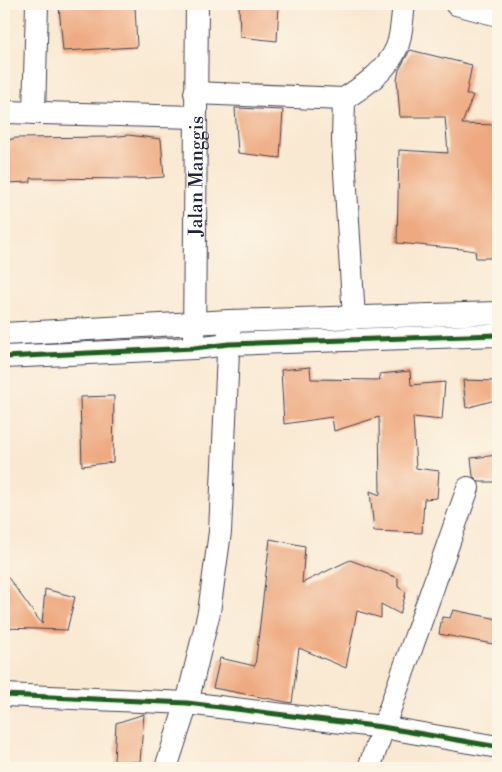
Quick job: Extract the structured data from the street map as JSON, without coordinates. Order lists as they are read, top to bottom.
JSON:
{
  "streets": {
    "street": ["Jalan Manggis"]
  }
}
